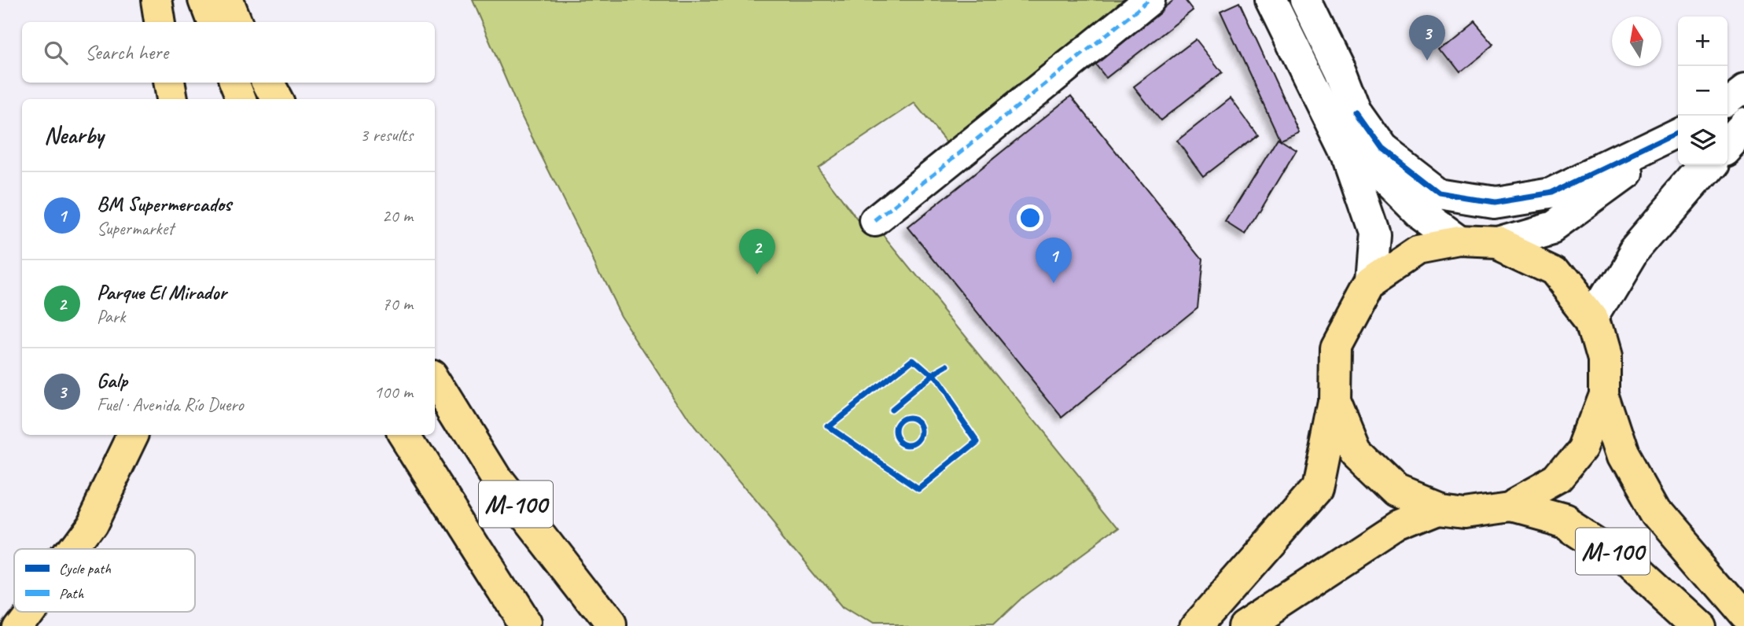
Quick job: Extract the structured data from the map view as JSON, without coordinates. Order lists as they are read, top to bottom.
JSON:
{
  "streets": {
    "main road": ["M-100"]
  },
  "legend": ["Cycle path", "Path"],
  "north": "top",
  "page": {
    "pins": ["3", "2", "1"],
    "map_buttons": ["+", "−"],
    "search": "Search here",
    "heading": ["Nearby", "3 results"],
    "list": [
      {
        "mark": "1",
        "name": "BM Supermercados",
        "note": "Supermarket",
        "value": "20 m"
      },
      {
        "mark": "2",
        "name": "Parque El Mirador",
        "note": "Park",
        "value": "70 m"
      },
      {
        "mark": "3",
        "name": "Galp",
        "note": "Fuel · Avenida Río Duero",
        "value": "100 m"
      }
    ]
  }
}
